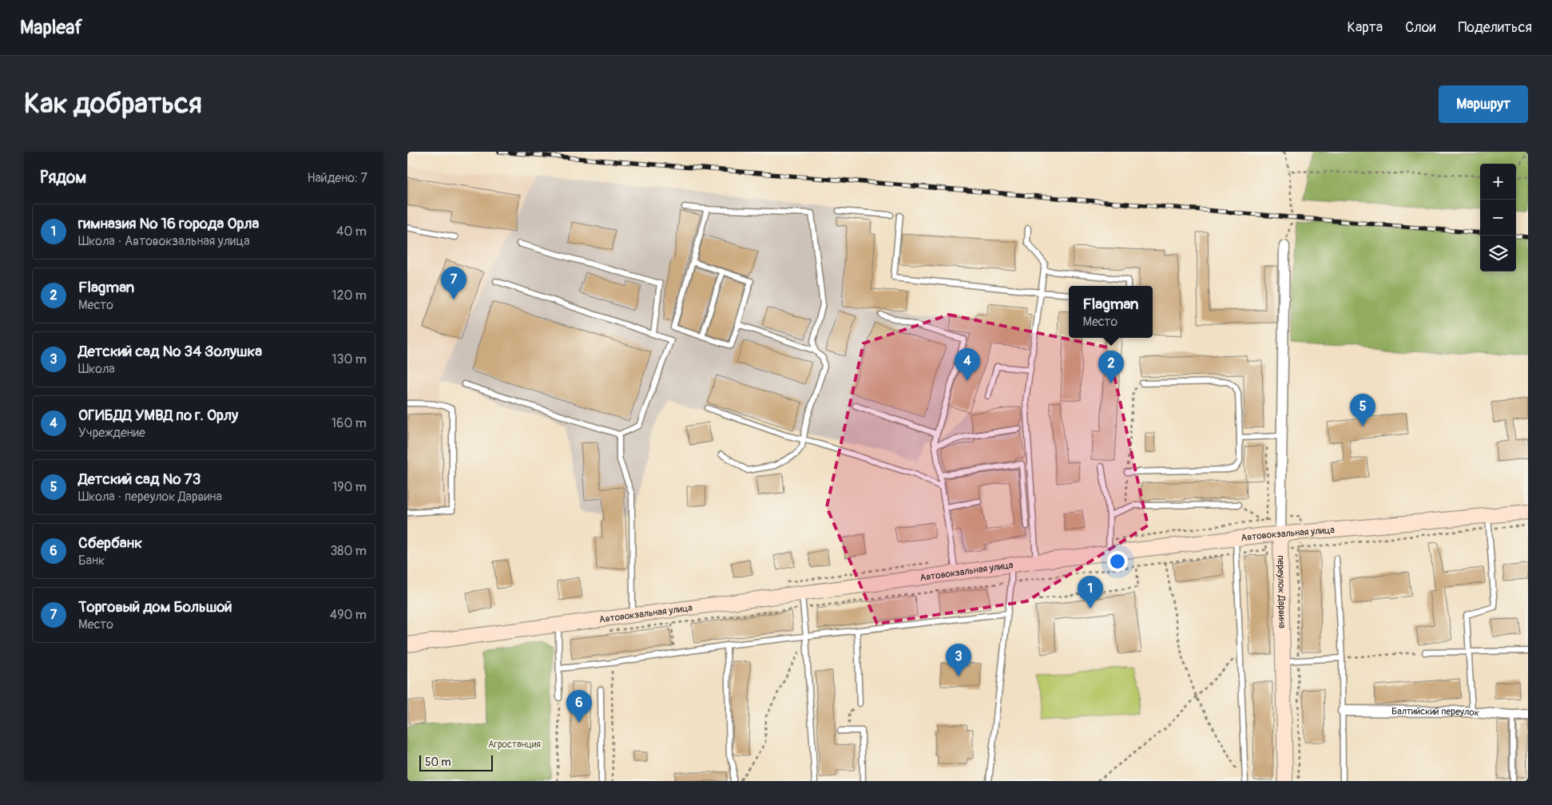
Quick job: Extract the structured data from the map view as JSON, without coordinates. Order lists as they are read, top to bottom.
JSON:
{
  "streets": {
    "street": ["Автовокзальная улица", "переулок Дарвина", "Балтийский переулок"]
  },
  "crossings": [
    ["Автовокзальная улица", "переулок Дарвина"]
  ],
  "parks": ["Агростанция"],
  "scale_bar": "50 m",
  "page": {
    "header": "Mapleaf",
    "nav": ["Карта", "Слои", "Поделиться"],
    "buttons": "Маршрут",
    "title": "Как добраться",
    "heading": ["Рядом", "Найдено: 7"],
    "map_buttons": ["+", "−"],
    "list": [
      {
        "mark": "1",
        "name": "гимназия № 16 города Орла",
        "note": "Школа · Автовокзальная улица",
        "value": "40 m"
      },
      {
        "mark": "2",
        "name": "Flagman",
        "note": "Место",
        "value": "120 m"
      },
      {
        "mark": "3",
        "name": "Детский сад № 34 Золушка",
        "note": "Школа",
        "value": "130 m"
      },
      {
        "mark": "4",
        "name": "ОГИБДД УМВД по г. Орлу",
        "note": "Учреждение",
        "value": "160 m"
      },
      {
        "mark": "5",
        "name": "Детский сад № 73",
        "note": "Школа · переулок Дарвина",
        "value": "190 m"
      },
      {
        "mark": "6",
        "name": "Сбербанк",
        "note": "Банк",
        "value": "380 m"
      },
      {
        "mark": "7",
        "name": "Торговый дом Большой",
        "note": "Место",
        "value": "490 m"
      }
    ],
    "pins": [
      "7",
      "4",
      "2",
      "5",
      "1",
      "3",
      "6"
    ],
    "popup": ["Flagman", "Место"],
    "scale": "50 m"
  }
}
